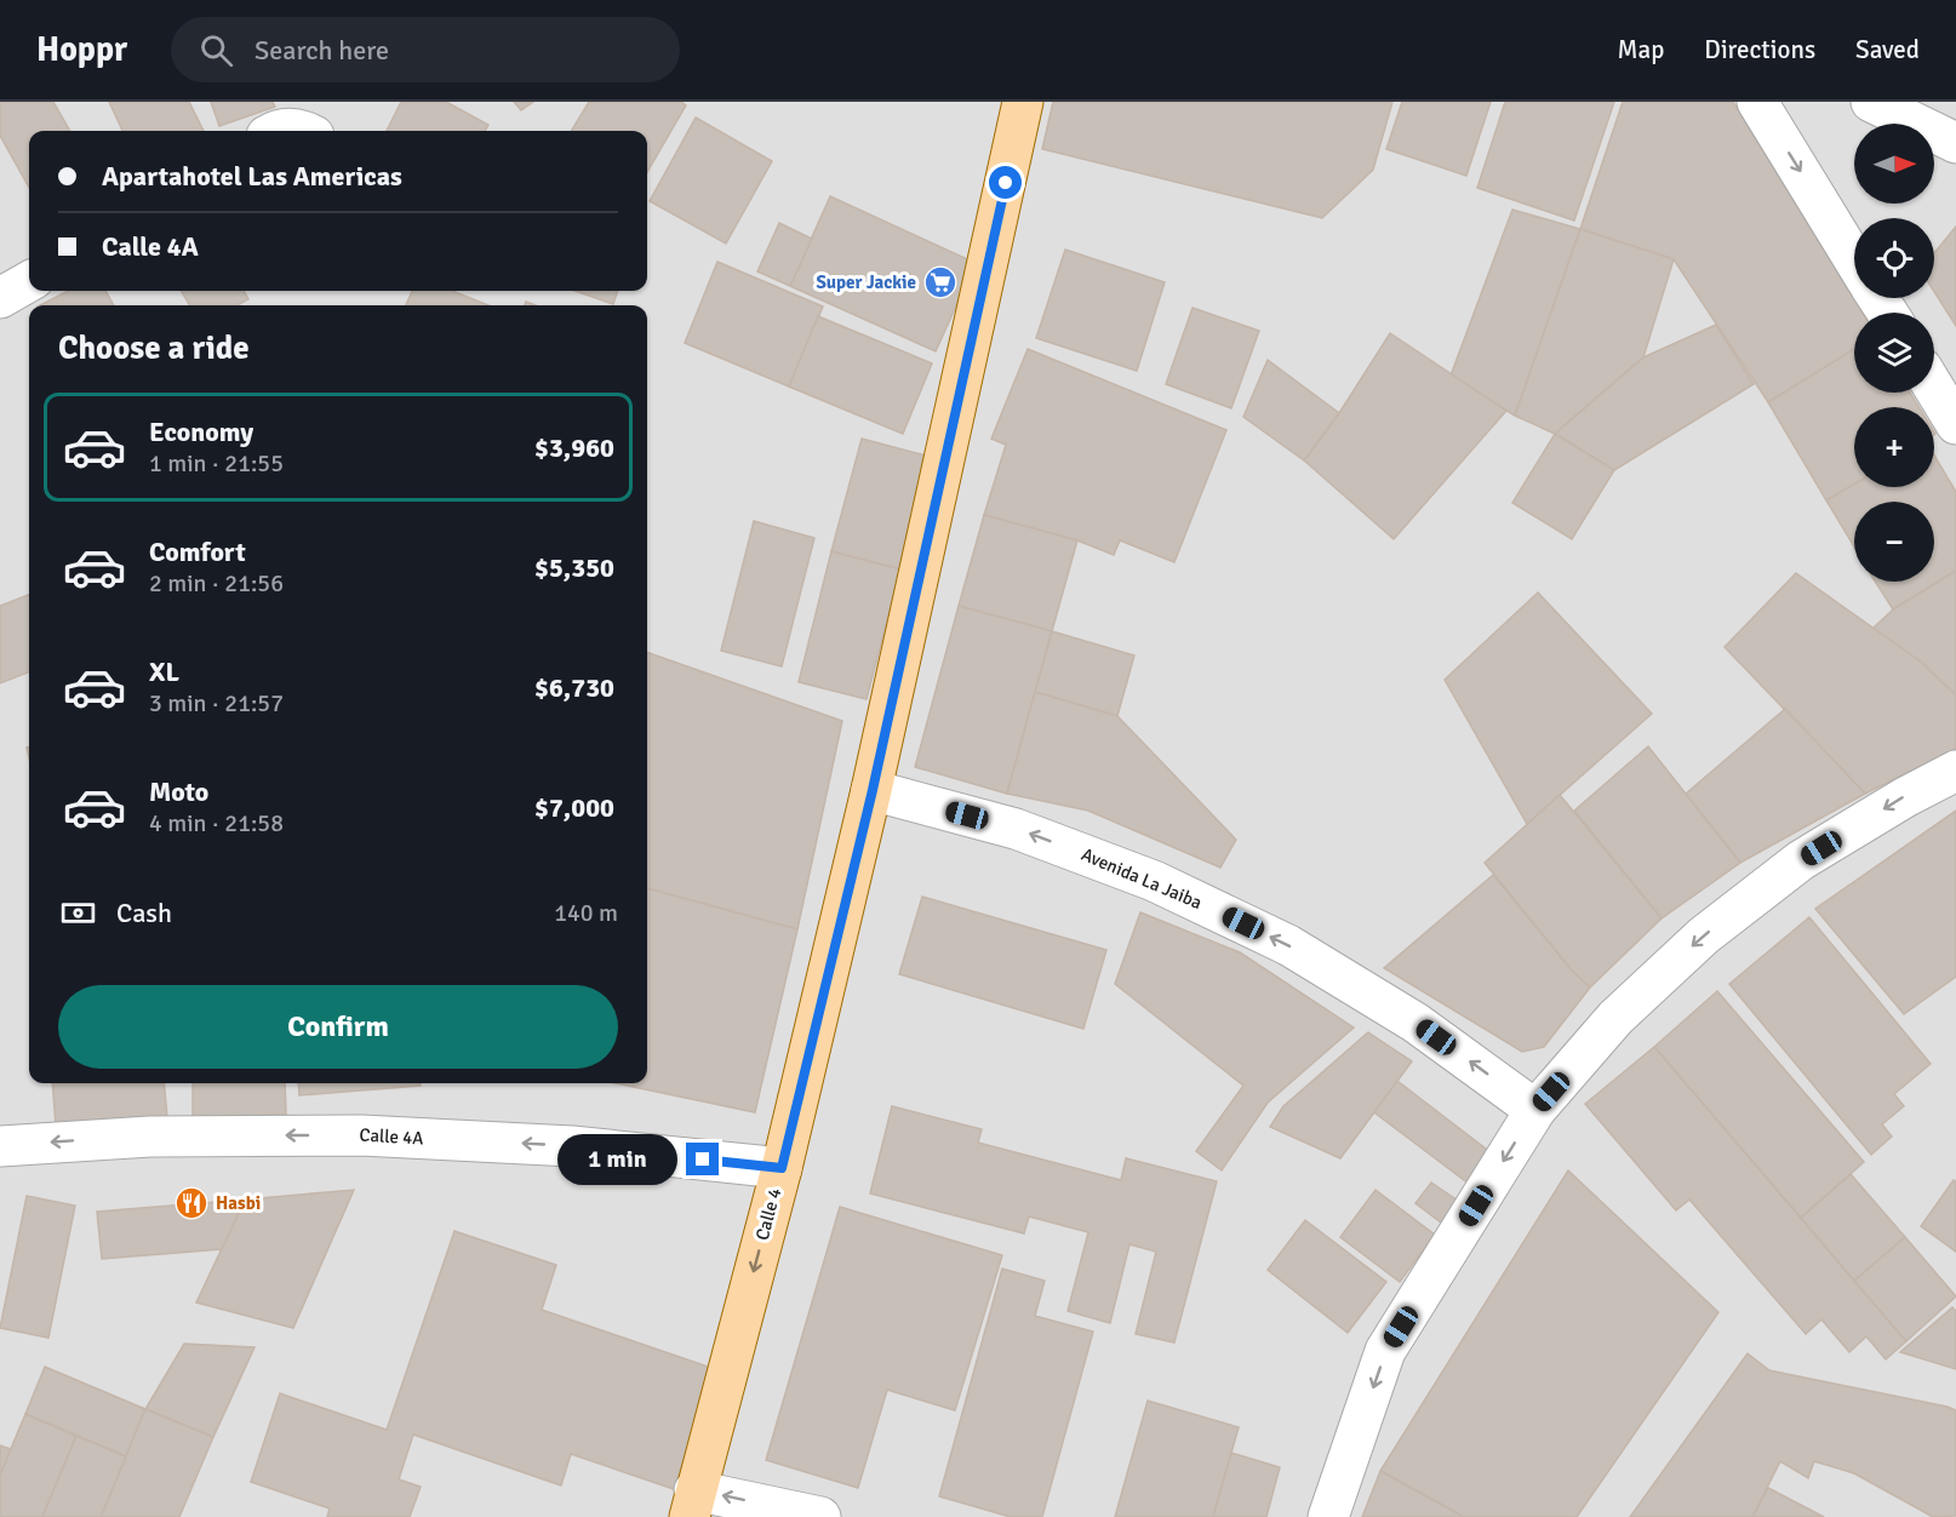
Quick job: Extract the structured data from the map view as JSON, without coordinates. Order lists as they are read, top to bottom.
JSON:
{
  "streets": {
    "main road": ["Calle 4"],
    "street": ["Avenida La Jaiba", "Calle 4A"]
  },
  "crossings": [
    ["Avenida La Jaiba", "Calle 4"],
    ["Calle 4A", "Calle 4"]
  ],
  "one_way": ["Avenida La Jaiba", "Calle 4A"],
  "places": {
    "supermarket": ["Super Jackie"],
    "restaurant": ["Hasbi"]
  },
  "north": "right",
  "page": {
    "header": "Hoppr",
    "search": "Search here",
    "nav": ["Map", "Directions", "Saved"],
    "map_buttons": ["+", "−"],
    "banner": ["Apartahotel Las Americas", "Calle 4A"],
    "heading": "Choose a ride",
    "list": [
      {
        "name": "Economy",
        "note": "1 min · 21:55",
        "value": "$3,960"
      },
      {
        "name": "Comfort",
        "note": "2 min · 21:56",
        "value": "$5,350"
      },
      {
        "name": "XL",
        "note": "3 min · 21:57",
        "value": "$6,730"
      },
      {
        "name": "Moto",
        "note": "4 min · 21:58",
        "value": "$7,000"
      }
    ],
    "pay": ["Cash", "140 m"],
    "buttons": "Confirm",
    "bubble": "1 min"
  }
}
